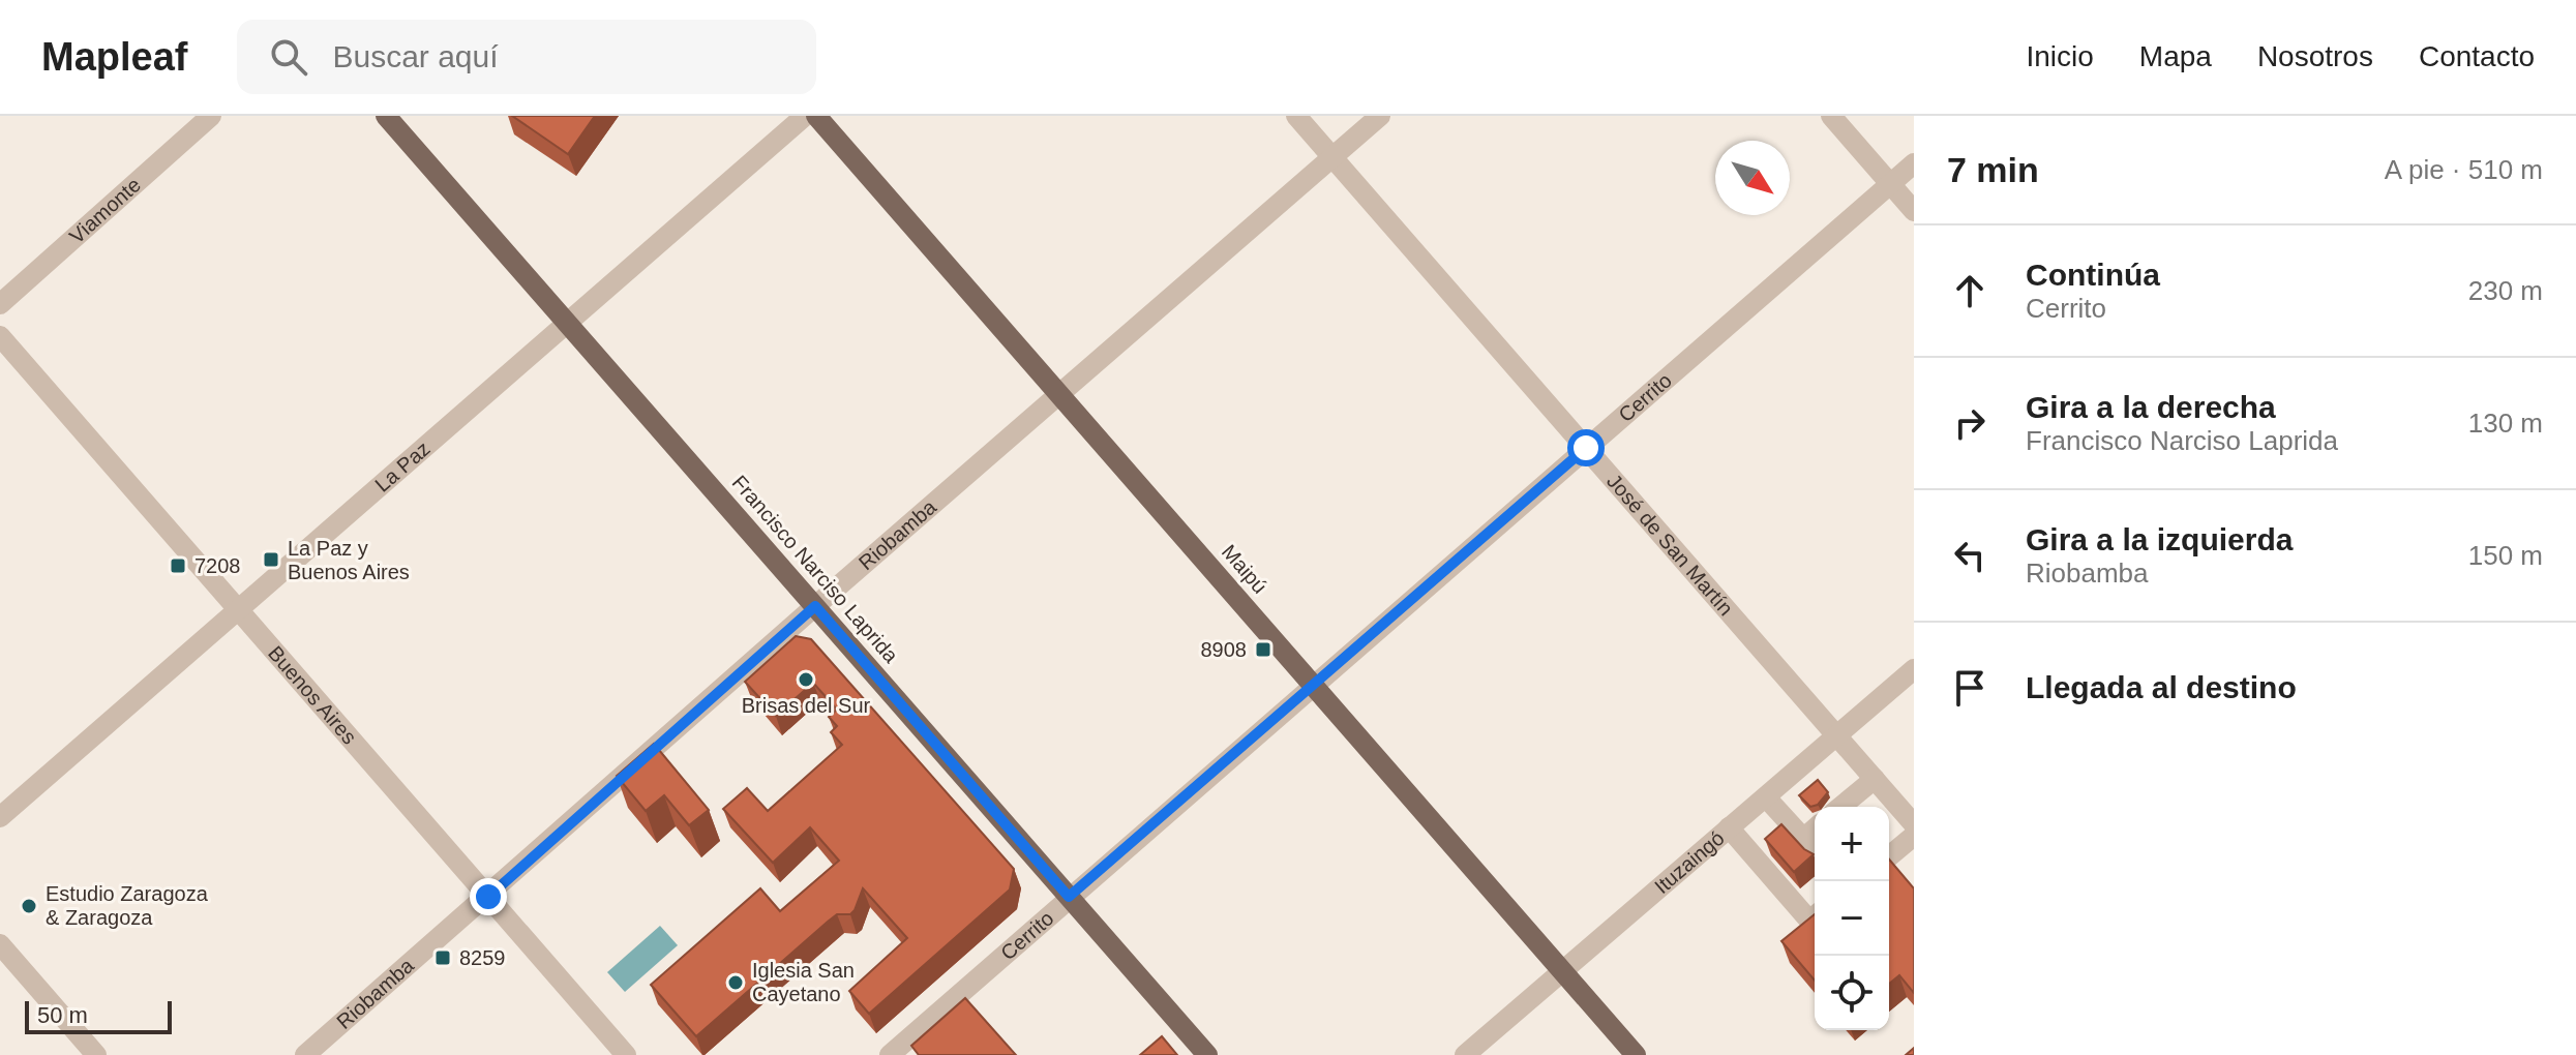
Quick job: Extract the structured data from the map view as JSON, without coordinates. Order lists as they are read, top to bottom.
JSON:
{
  "streets": {
    "main road": ["Francisco Narciso Laprida", "Maipú"],
    "street": [
      "Viamonte",
      "Cerrito",
      "La Paz",
      "Riobamba",
      "José de San Martín",
      "Buenos Aires",
      "Ituzaingó"
    ]
  },
  "crossings": [
    ["Cerrito", "José de San Martín"],
    ["Cerrito", "Francisco Narciso Laprida"],
    ["Cerrito", "Maipú"],
    ["La Paz", "Francisco Narciso Laprida"],
    ["La Paz", "Buenos Aires"],
    ["Riobamba", "José de San Martín"],
    ["Riobamba", "Francisco Narciso Laprida"],
    ["Riobamba", "Maipú"],
    ["Riobamba", "Buenos Aires"],
    ["José de San Martín", "Ituzaingó"],
    ["Maipú", "Ituzaingó"]
  ],
  "places": {
    "transit": [
      "La Paz y Buenos Aires",
      "7208",
      "8908",
      "8259"
    ],
    "other": ["Brisas del Sur", "Estudio Zaragoza & Zaragoza", "Iglesia San Cayetano"]
  },
  "scale_bar": "50 m",
  "north": "bottom right",
  "page": {
    "header": "Mapleaf",
    "search": "Buscar aquí",
    "nav": [
      "Inicio",
      "Mapa",
      "Nosotros",
      "Contacto"
    ],
    "heading": ["7 min", "A pie · 510 m"],
    "list": [
      ["Continúa", "Cerrito", "230 m"],
      ["Gira a la derecha", "Francisco Narciso Laprida", "130 m"],
      ["Gira a la izquierda", "Riobamba", "150 m"],
      "Llegada al destino"
    ],
    "map_buttons": ["+", "−"],
    "scale": "50 m"
  }
}
